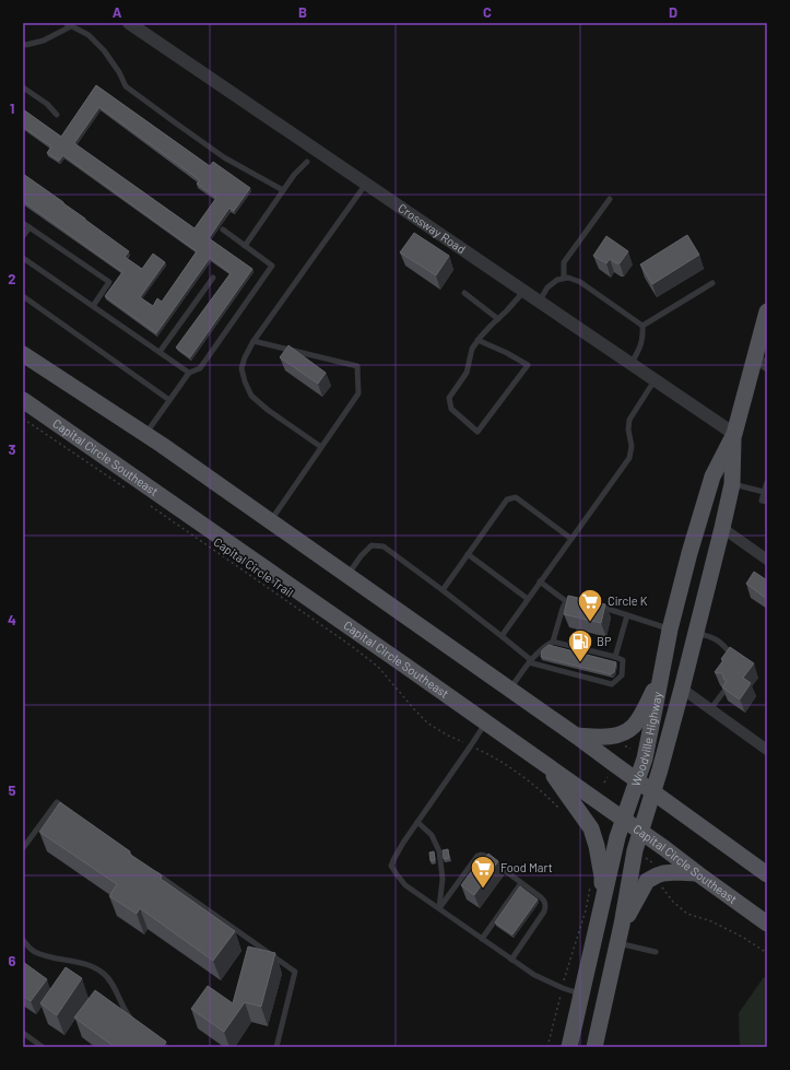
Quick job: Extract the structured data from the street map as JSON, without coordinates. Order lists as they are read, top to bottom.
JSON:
{
  "streets": {
    "main road": ["Capital Circle Southeast", "Woodville Highway"],
    "street": ["Crossway Road"],
    "path": ["Capital Circle Trail"]
  },
  "crossings": [
    ["Crossway Road", "Woodville Highway"],
    ["Capital Circle Southeast", "Woodville Highway"]
  ],
  "places": {
    "supermarket": ["Circle K", "Food Mart"],
    "fuel station": ["BP"]
  },
  "grid": {
    "columns": [
      "A",
      "B",
      "C",
      "D"
    ],
    "rows": [
      "1",
      "2",
      "3",
      "4",
      "5",
      "6"
    ]
  }
}
